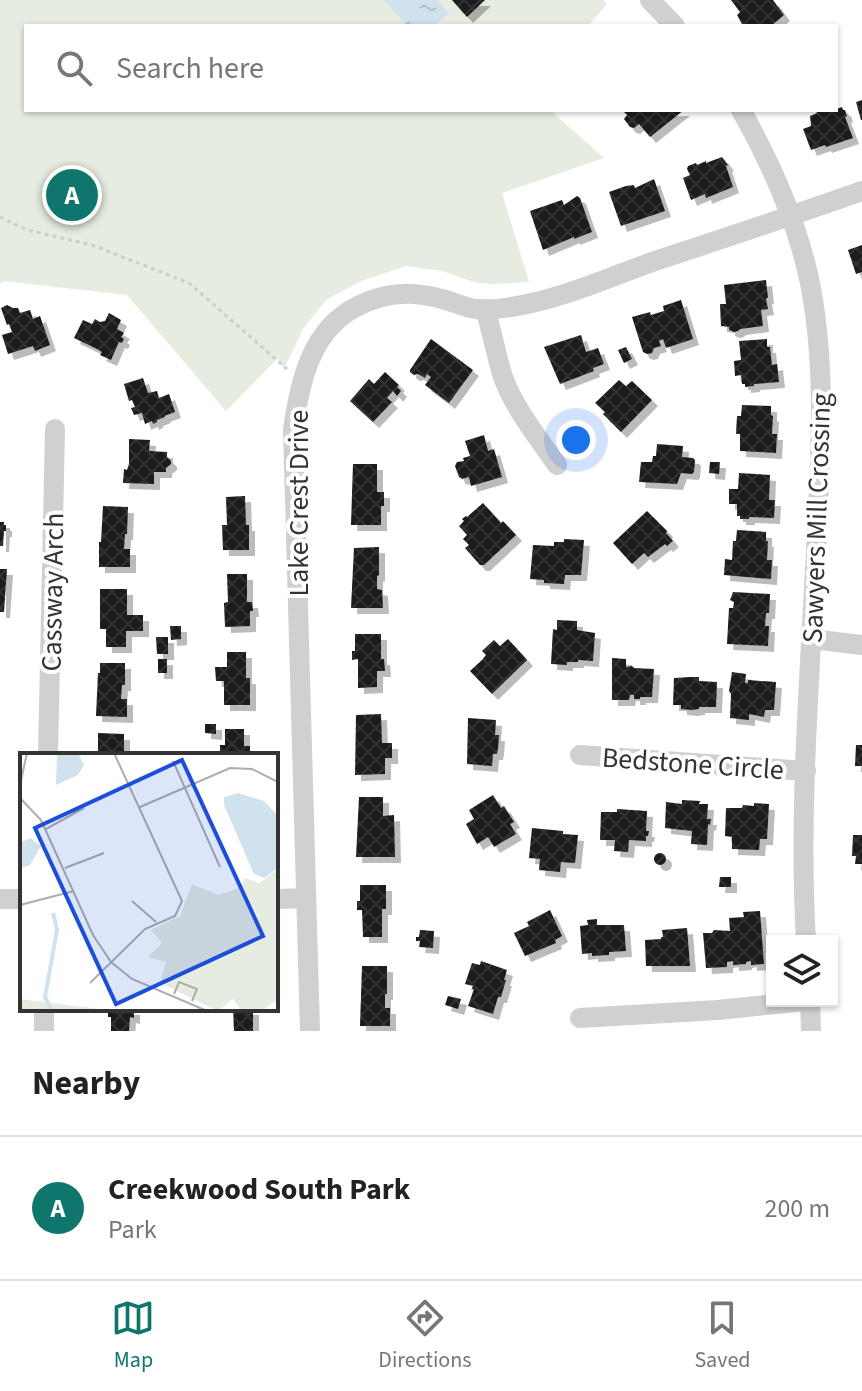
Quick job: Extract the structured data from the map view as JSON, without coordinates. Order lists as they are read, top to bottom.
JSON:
{
  "streets": {
    "street": [
      "Lake Crest Drive",
      "Sawyers Mill Crossing",
      "Cassway Arch",
      "Bedstone Circle"
    ]
  },
  "crossings": [
    ["Lake Crest Drive", "Sawyers Mill Crossing"],
    ["Sawyers Mill Crossing", "Bedstone Circle"]
  ],
  "page": {
    "search": "Search here",
    "pins": "A",
    "heading": "Nearby",
    "list": [
      {
        "mark": "A",
        "name": "Creekwood South Park",
        "note": "Park",
        "value": "200 m"
      }
    ],
    "nav": ["Map", "Directions", "Saved"]
  }
}
